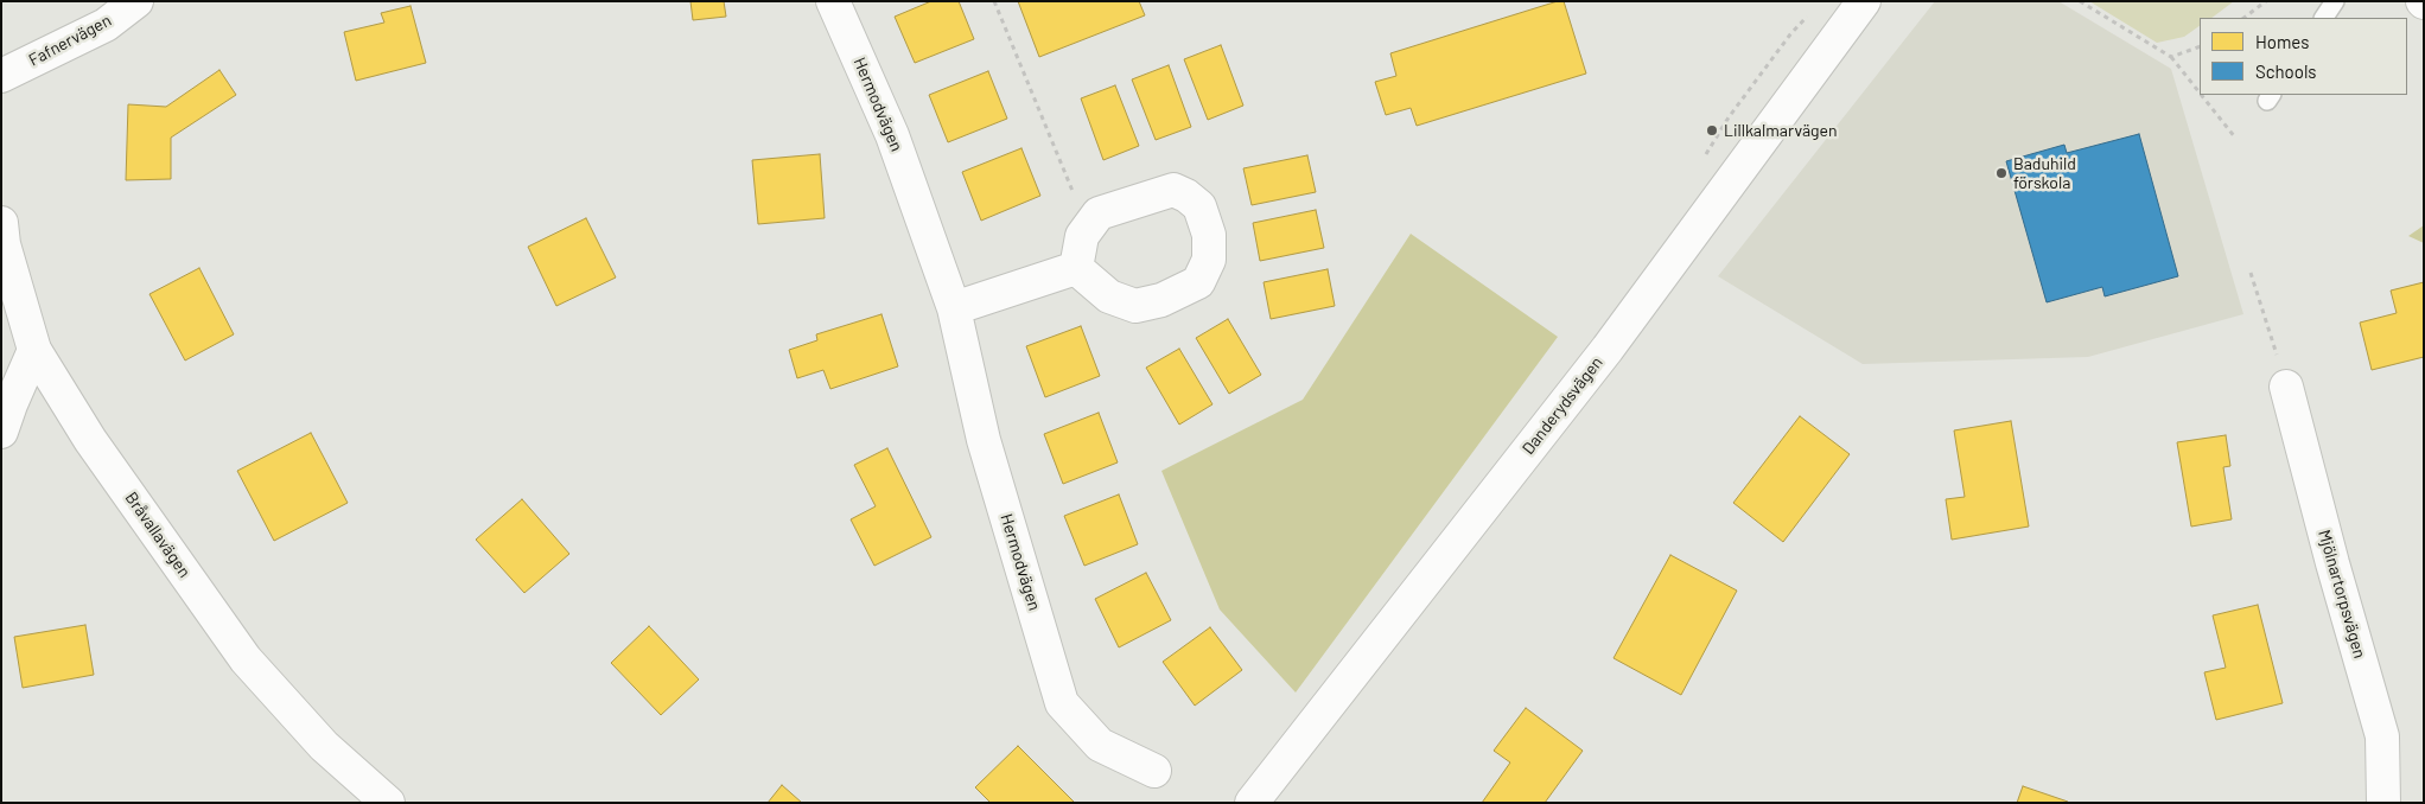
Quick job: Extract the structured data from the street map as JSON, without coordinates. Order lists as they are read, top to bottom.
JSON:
{
  "streets": {
    "street": [
      "Fafnervägen",
      "Hermodvägen",
      "Danderydsvägen",
      "Bråvallavägen",
      "Mjölnartorpsvägen"
    ]
  },
  "places": ["Lillkalmarvägen", "Baduhild förskola"],
  "legend": ["Homes", "Schools"]
}
